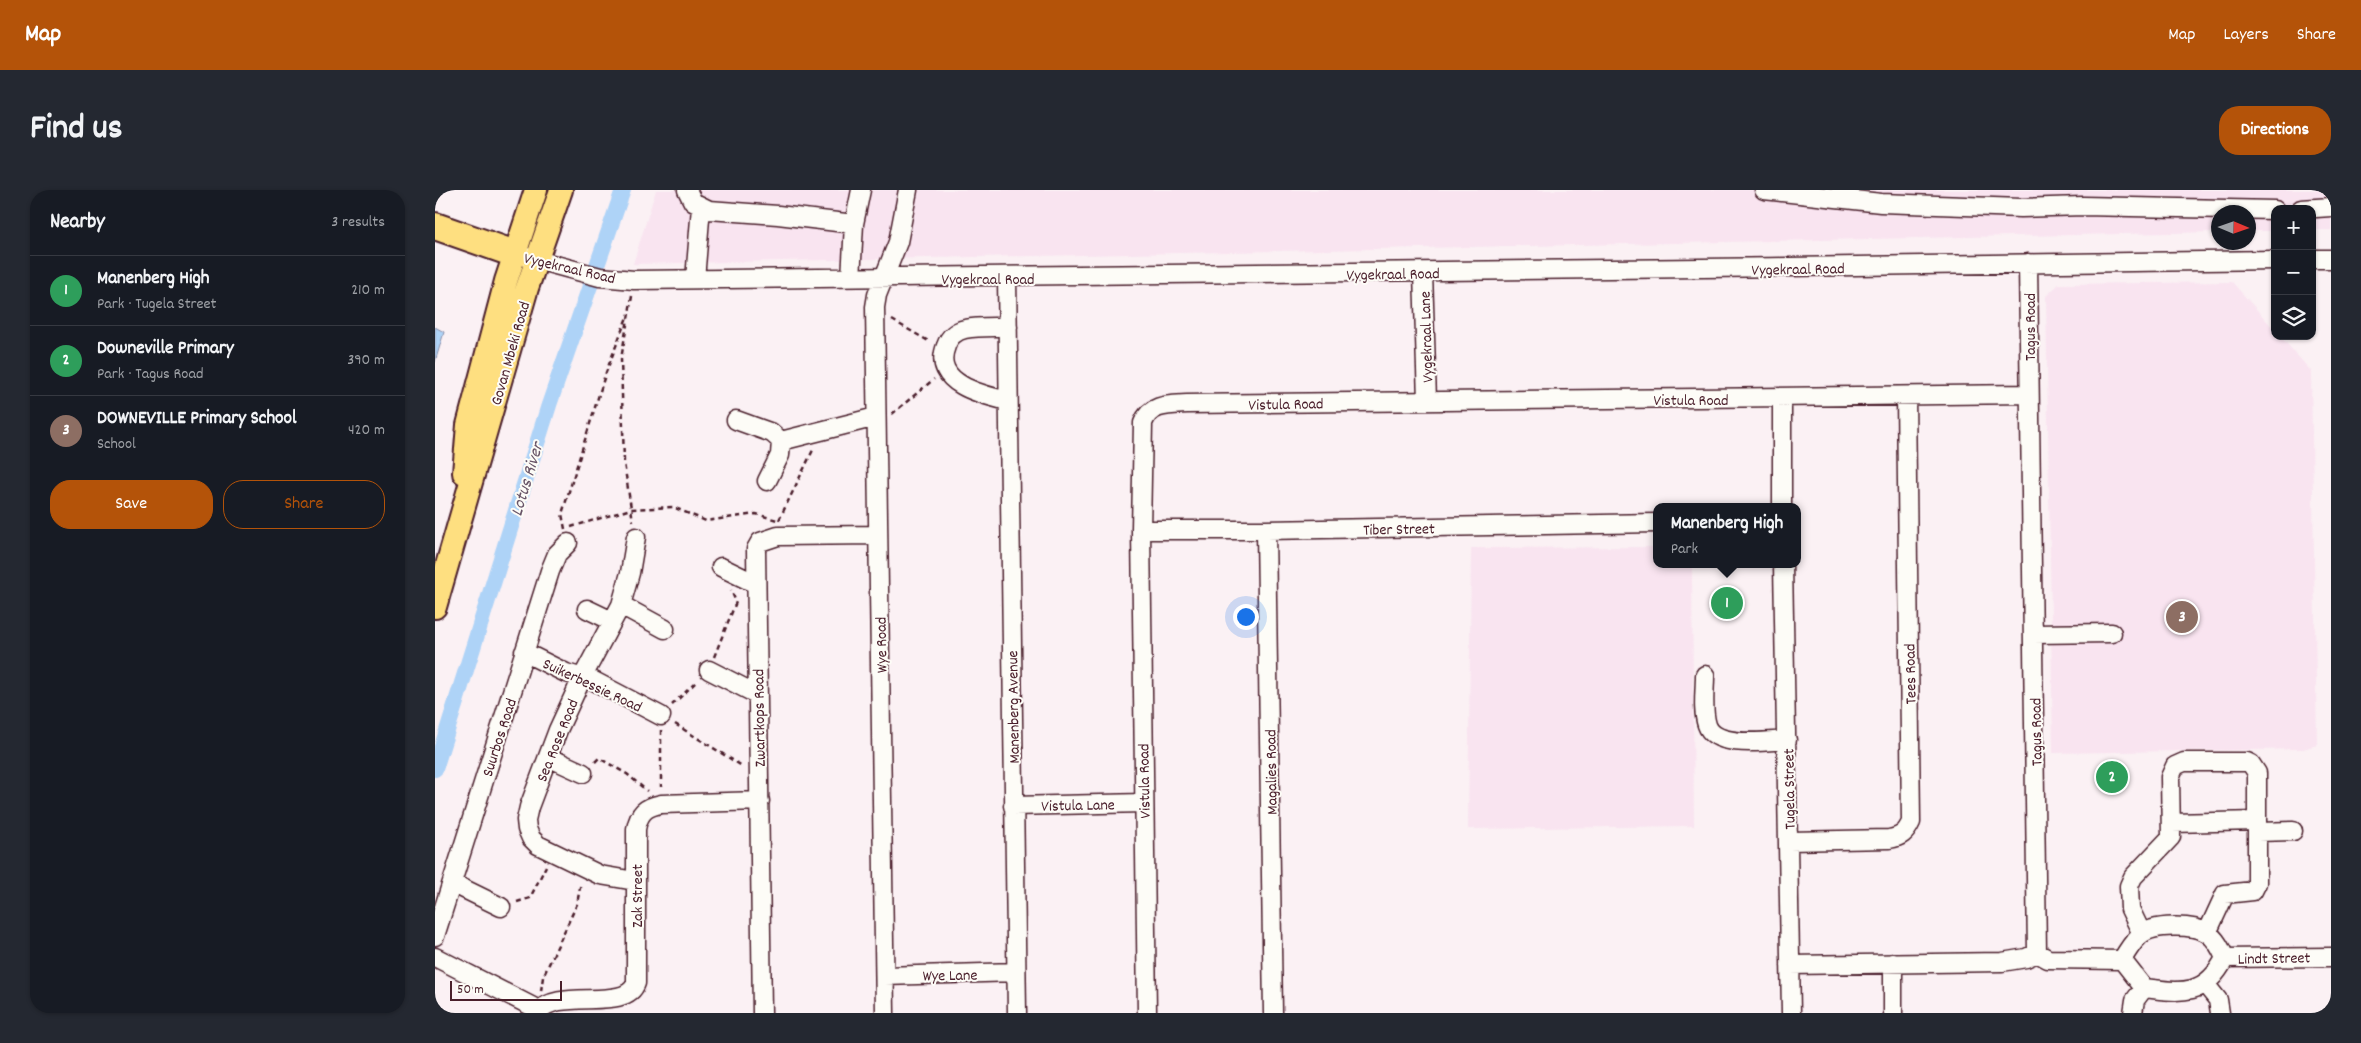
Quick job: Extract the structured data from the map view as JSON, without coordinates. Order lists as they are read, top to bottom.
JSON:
{
  "streets": {
    "main road": ["Govan Mbeki Road"],
    "street": [
      "Vygekraal Road",
      "Tagus Road",
      "Vygekraal Lane",
      "Vistula Road",
      "Tiber Street",
      "Wye Road",
      "Tees Road",
      "Suikerbessie Road",
      "Manenberg Avenue",
      "Zwartkops Road",
      "Suurbos Road",
      "Sea Rose Road",
      "Magalies Road",
      "Tugela Street",
      "Vistula Lane",
      "Zak Street",
      "Lindt Street",
      "Wye Lane"
    ]
  },
  "crossings": [
    ["Vygekraal Road", "Tagus Road"],
    ["Vygekraal Road", "Vygekraal Lane"],
    ["Vygekraal Road", "Govan Mbeki Road"],
    ["Vygekraal Road", "Wye Road"],
    ["Vygekraal Road", "Manenberg Avenue"],
    ["Tagus Road", "Vistula Road"],
    ["Vygekraal Lane", "Vistula Road"],
    ["Vistula Road", "Tiber Street"],
    ["Vistula Road", "Tees Road"],
    ["Vistula Road", "Vistula Lane"],
    ["Tiber Street", "Magalies Road"],
    ["Wye Road", "Zwartkops Road"],
    ["Wye Road", "Wye Lane"],
    ["Tees Road", "Tugela Street"],
    ["Suikerbessie Road", "Suurbos Road"],
    ["Suikerbessie Road", "Sea Rose Road"],
    ["Manenberg Avenue", "Vistula Lane"],
    ["Manenberg Avenue", "Wye Lane"],
    ["Zwartkops Road", "Zak Street"],
    ["Sea Rose Road", "Zak Street"]
  ],
  "water": ["Lotus River"],
  "scale_bar": "50 m",
  "north": "right",
  "page": {
    "header": "Map",
    "nav": ["Map", "Layers", "Share"],
    "title": "Find us",
    "buttons": [
      "Directions",
      ["Save", "Share"]
    ],
    "heading": ["Nearby", "3 results"],
    "map_buttons": ["+", "−"],
    "list": [
      {
        "mark": "1",
        "name": "Manenberg High",
        "note": "Park · Tugela Street",
        "value": "210 m"
      },
      {
        "mark": "2",
        "name": "Downeville Primary",
        "note": "Park · Tagus Road",
        "value": "390 m"
      },
      {
        "mark": "3",
        "name": "DOWNEVILLE Primary School",
        "note": "School",
        "value": "420 m"
      }
    ],
    "popup": ["Manenberg High", "Park"],
    "pins": ["1", "3", "2"],
    "scale": "50 m"
  }
}
